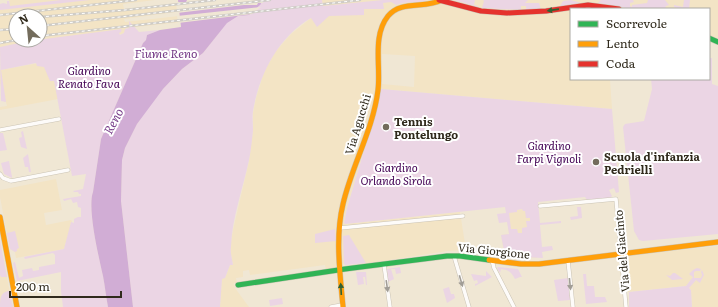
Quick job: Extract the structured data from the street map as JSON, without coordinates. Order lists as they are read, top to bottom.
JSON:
{
  "streets": {
    "street": ["Via Agucchi", "Via Giorgione", "Via del Giacinto"]
  },
  "crossings": [
    ["Via Agucchi", "Via Giorgione"],
    ["Via Giorgione", "Via del Giacinto"]
  ],
  "water": ["Fiume Reno", "Reno"],
  "parks": ["Giardino Renato Fava", "Giardino Farpi Vignoli", "Giardino Orlando Sirola"],
  "places": ["Tennis Pontelungo", "Scuola d'infanzia Pedrielli"],
  "legend": ["Scorrevole", "Lento", "Coda"],
  "scale_bar": "200 m",
  "north": "top left"
}
